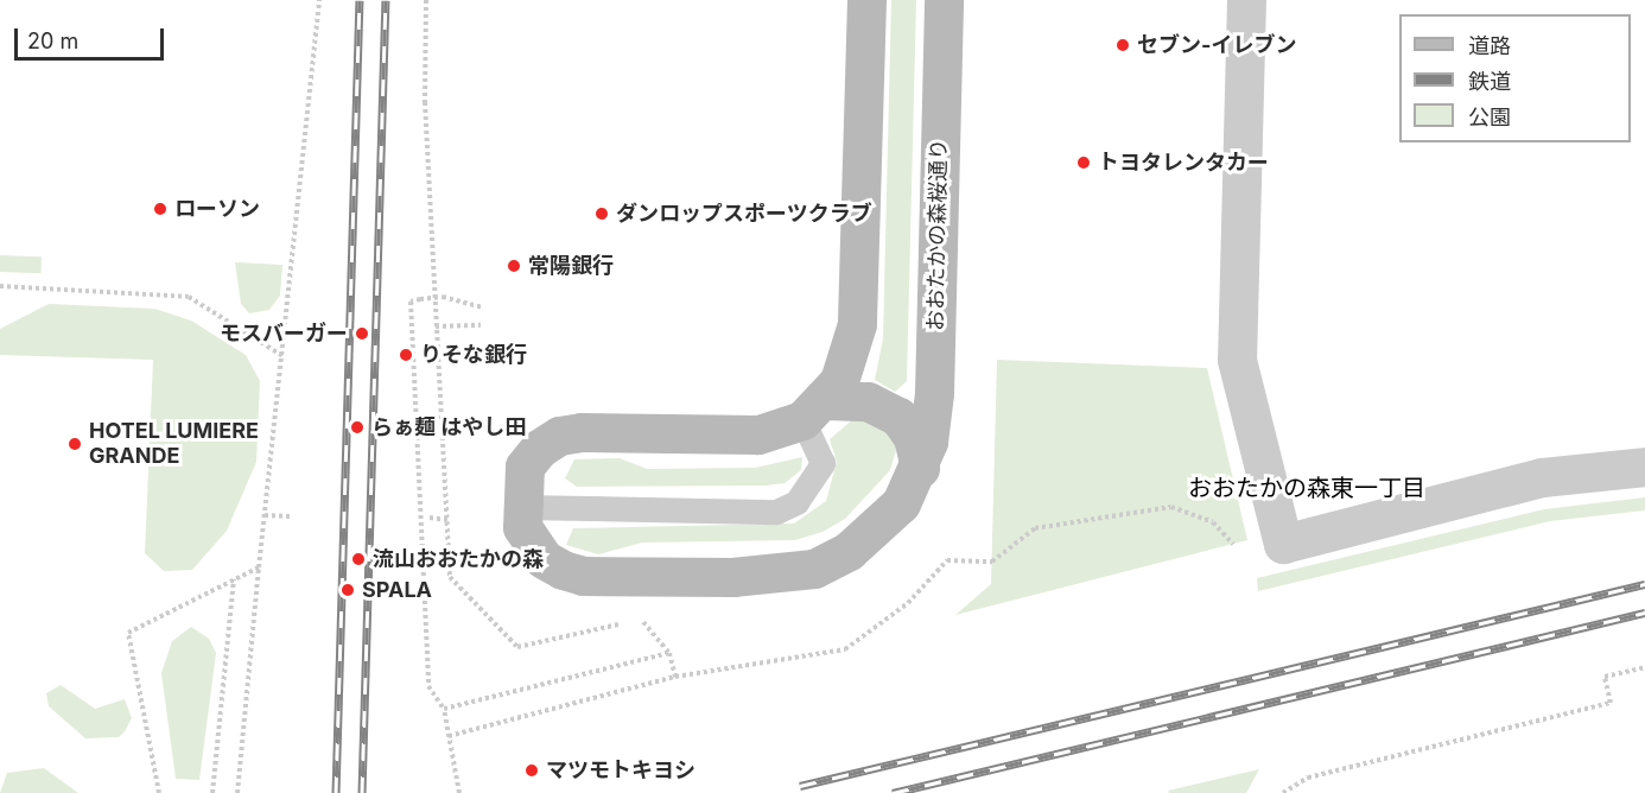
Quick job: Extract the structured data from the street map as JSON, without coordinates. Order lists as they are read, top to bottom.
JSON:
{
  "streets": {
    "street": ["おおたかの森桜通り"]
  },
  "districts": ["おおたかの森東一丁目"],
  "places": [
    "セブン-イレブン",
    "トヨタレンタカー",
    "ローソン",
    "ダンロップスポーツクラブ",
    "常陽銀行",
    "モスバーガー",
    "りそな銀行",
    "らぁ麺 はやし田",
    "HOTEL LUMIERE GRANDE",
    "流山おおたかの森",
    "SPALA",
    "マツモトキヨシ"
  ],
  "legend": ["道路", "鉄道", "公園"],
  "scale_bar": "20 m"
}
